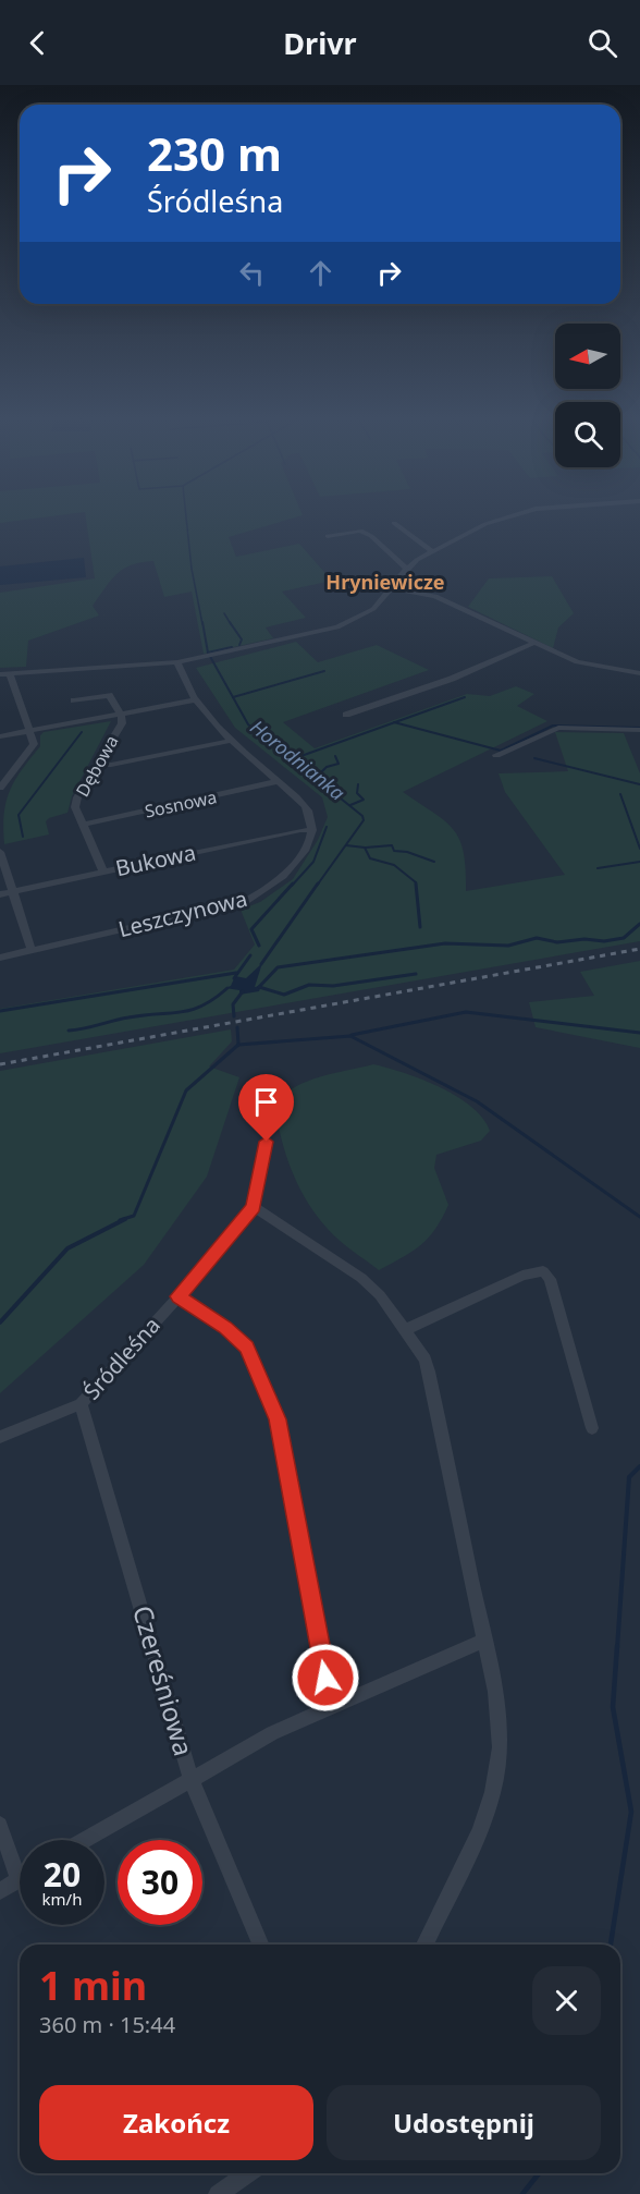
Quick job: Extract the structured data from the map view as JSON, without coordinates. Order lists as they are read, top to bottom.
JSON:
{
  "streets": {
    "street": [
      "Dębowa",
      "Sosnowa",
      "Bukowa",
      "Leszczynowa",
      "Śródleśna",
      "Czereśniowa"
    ]
  },
  "crossings": [
    ["Dębowa", "Sosnowa"],
    ["Dębowa", "Bukowa"],
    ["Bukowa", "Leszczynowa"],
    ["Śródleśna", "Czereśniowa"]
  ],
  "districts": ["Hryniewicze"],
  "water": ["Horodnianka"],
  "north": "left",
  "page": {
    "header": "Drivr",
    "turn": ["230 m", "Śródleśna"],
    "speed": "20 km/h",
    "limit": "30",
    "heading": ["1 min", "360 m · 15:44"],
    "buttons": ["Zakończ", "Udostępnij"]
  }
}
